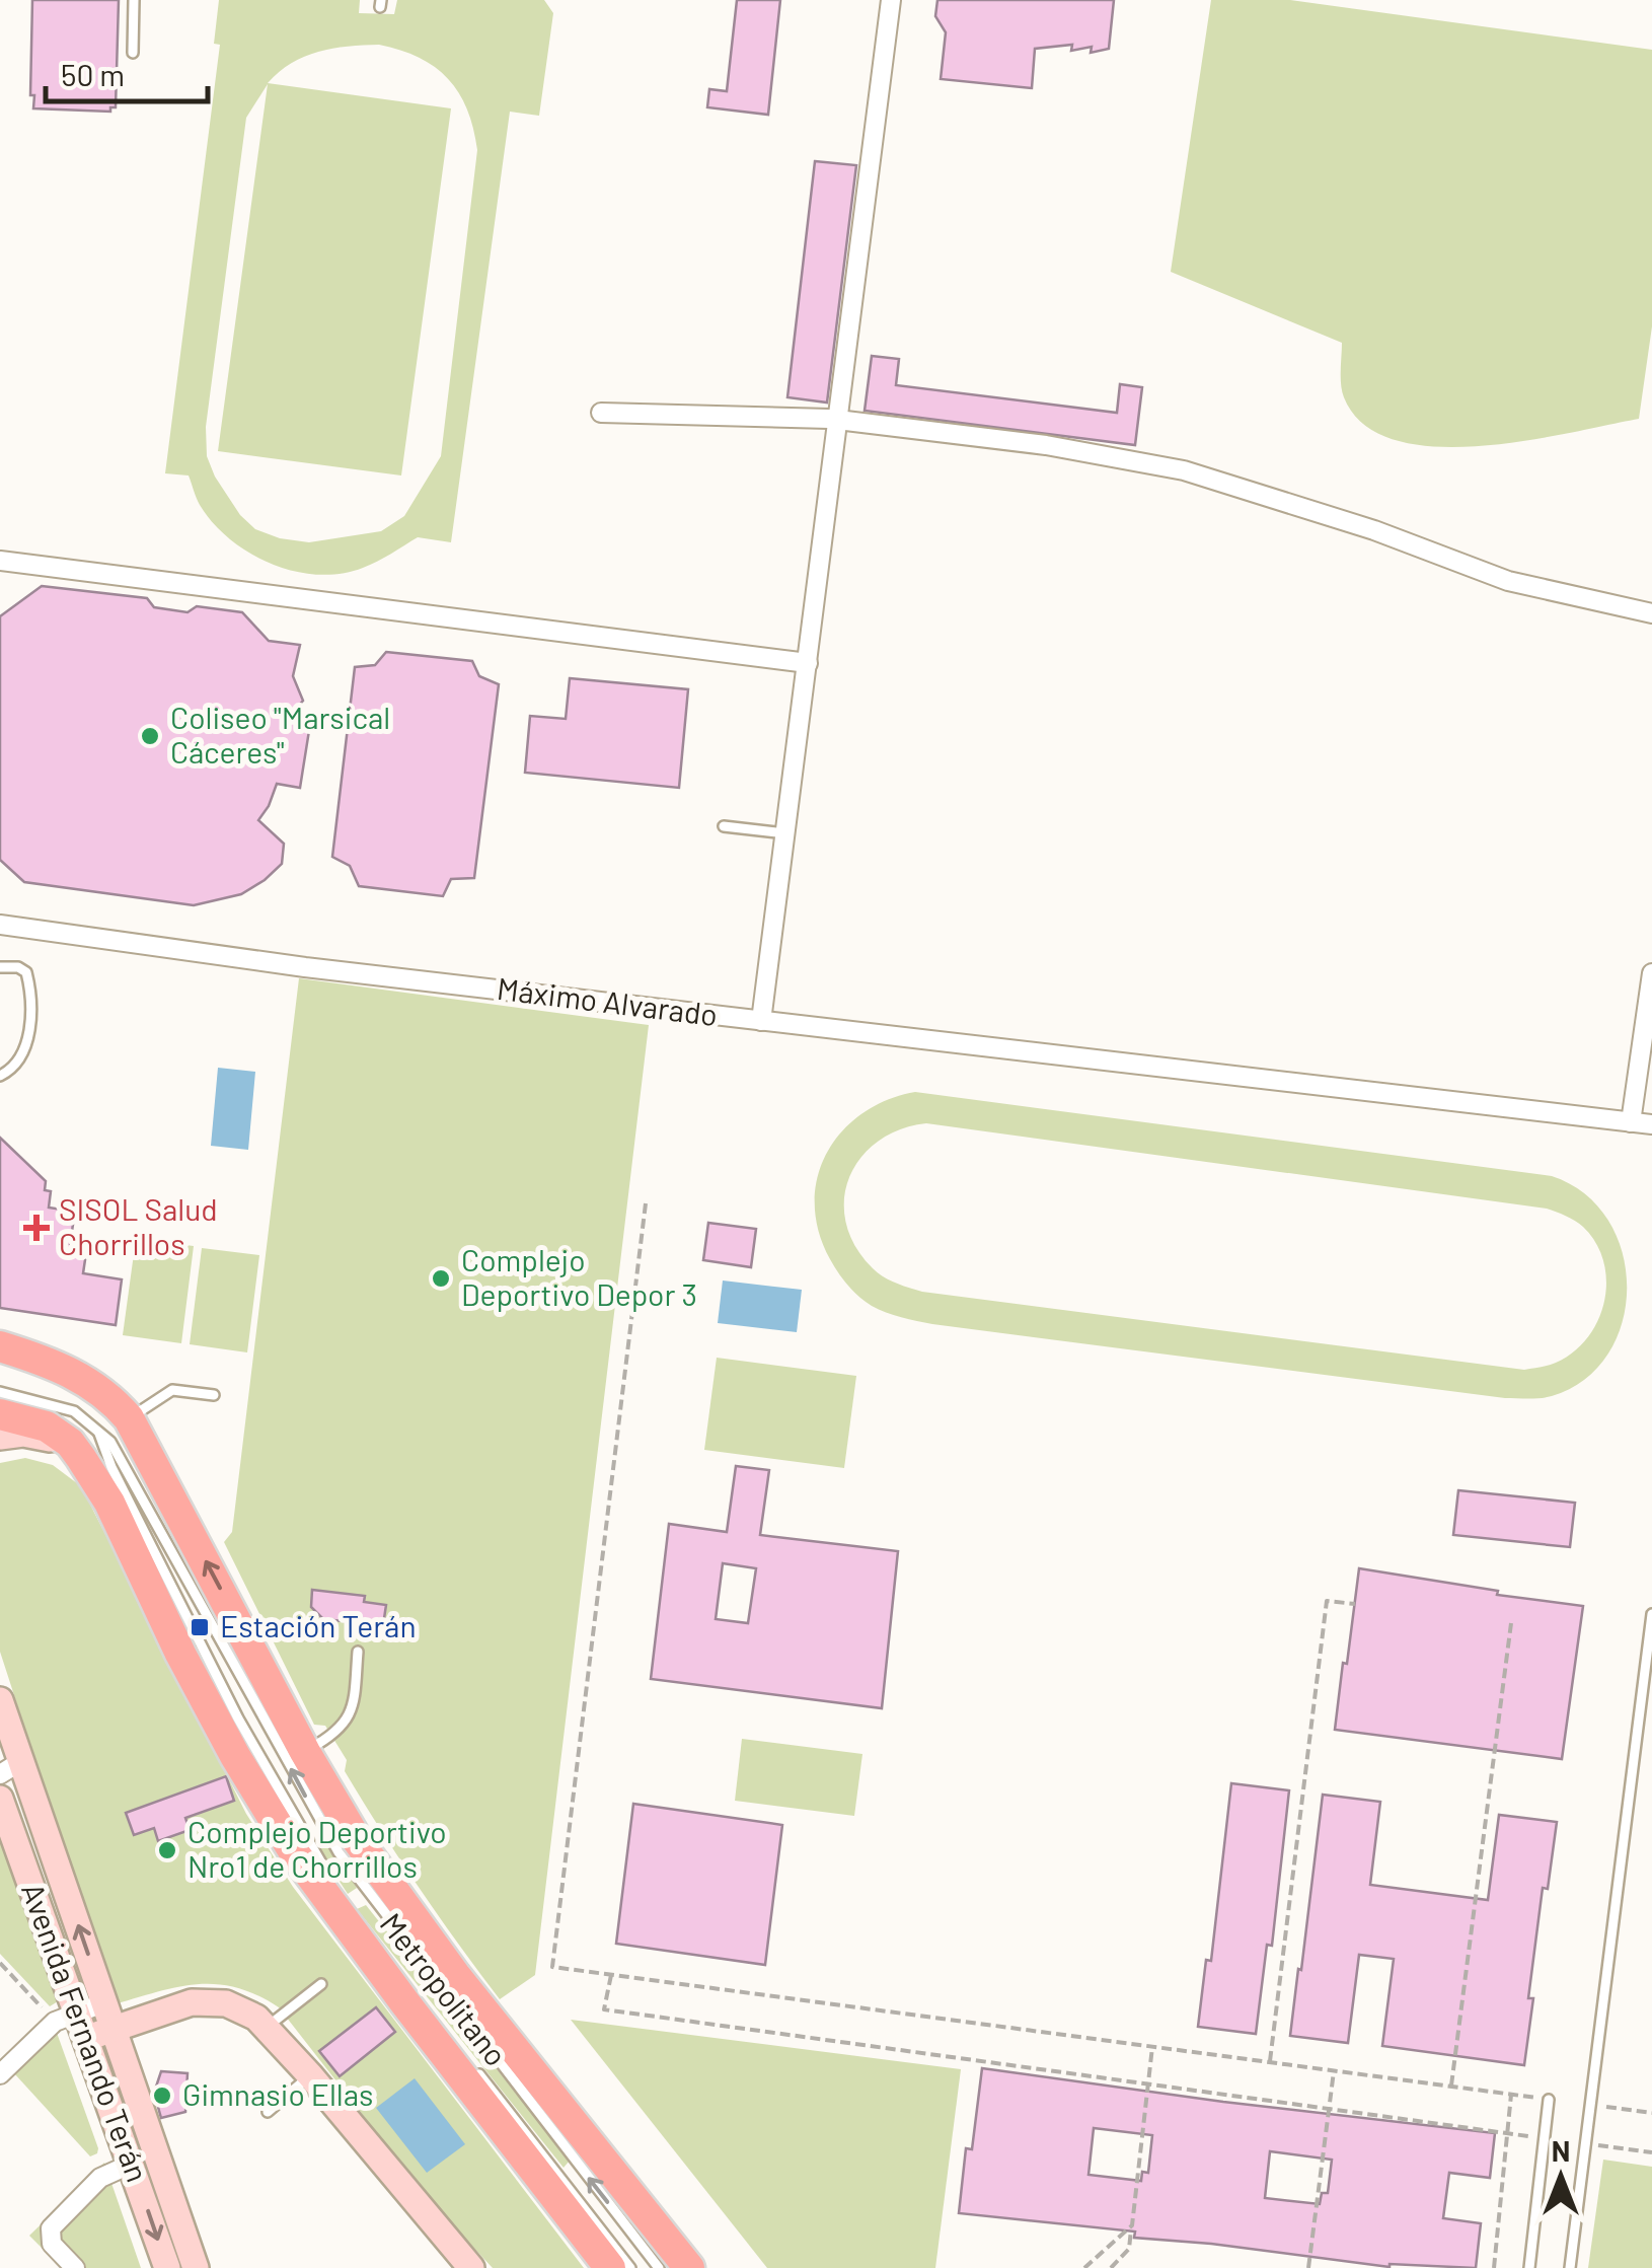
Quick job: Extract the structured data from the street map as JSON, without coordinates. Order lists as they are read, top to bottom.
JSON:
{
  "streets": {
    "main road": ["Avenida Fernando Terán"],
    "street": ["Máximo Alvarado"],
    "lane": ["Metropolitano"]
  },
  "places": {
    "other": [
      "Coliseo \"Marsical Cáceres\"",
      "Complejo Deportivo Depor 3",
      "Complejo Deportivo Nro1 de Chorrillos",
      "Gimnasio Ellas"
    ],
    "health": ["SISOL Salud Chorrillos"],
    "transit": ["Estación Terán"]
  },
  "scale_bar": "50 m",
  "north": "top"
}
